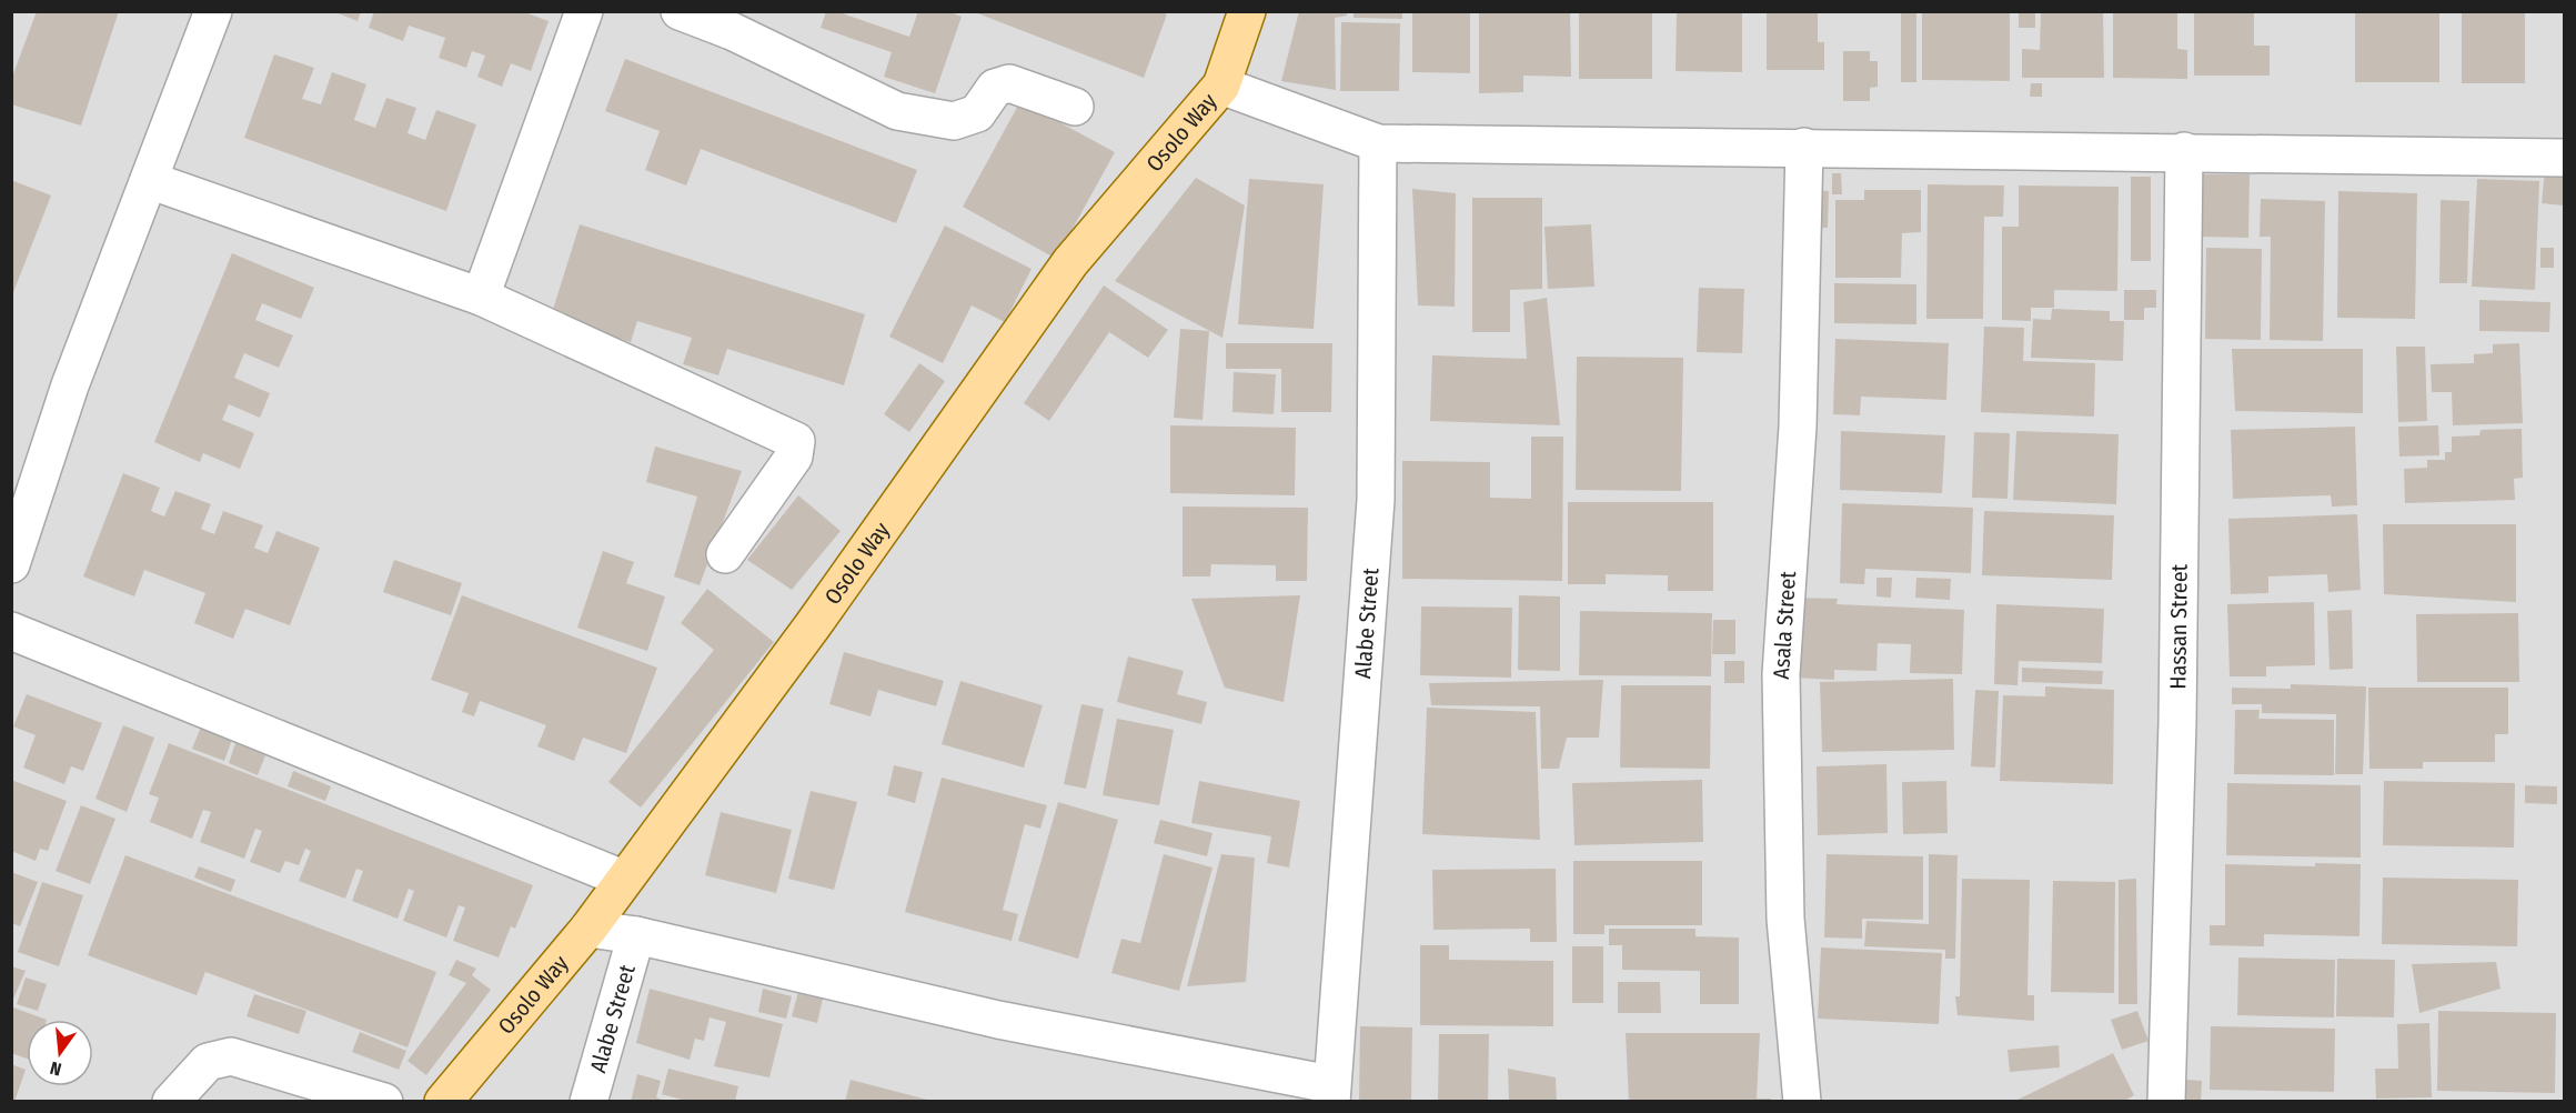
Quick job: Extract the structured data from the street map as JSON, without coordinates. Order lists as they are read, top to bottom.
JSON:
{
  "streets": {
    "main road": ["Osolo Way"],
    "street": ["Alabe Street", "Asala Street", "Hassan Street"]
  },
  "north": "bottom"
}
